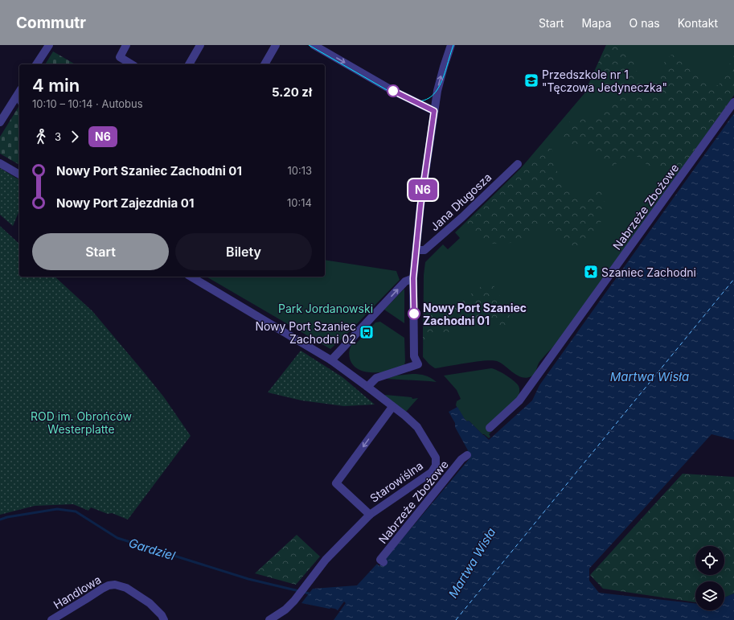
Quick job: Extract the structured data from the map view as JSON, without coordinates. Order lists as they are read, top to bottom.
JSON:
{
  "streets": {
    "street": [
      "Jana Długosza",
      "Nabrzeże Zbożowe",
      "Starowiślna",
      "Handlowa"
    ]
  },
  "water": ["Martwa Wisła", "Gardziel"],
  "parks": ["Park Jordanowski", "ROD im. Obrońców Westerplatte"],
  "places": {
    "school or university": ["Przedszkole nr 1 \"Tęczowa Jedyneczka\""],
    "place": ["Szaniec Zachodni"],
    "other": ["Nowy Port Szaniec Zachodni 01"],
    "bus stop": ["Nowy Port Szaniec Zachodni 02"]
  },
  "lines": ["bus line N6"],
  "page": {
    "header": "Commutr",
    "nav": [
      "Start",
      "Mapa",
      "O nas",
      "Kontakt"
    ],
    "on_map": "N6",
    "heading": ["4 min", "10:10 – 10:14 · Autobus", "5.20 zł"],
    "legs": ["3", "N6"],
    "list": [
      {
        "name": "Nowy Port Szaniec Zachodni 01",
        "value": "10:13"
      },
      {
        "name": "Nowy Port Zajezdnia 01",
        "value": "10:14"
      }
    ],
    "buttons": ["Start", "Bilety"]
  }
}
